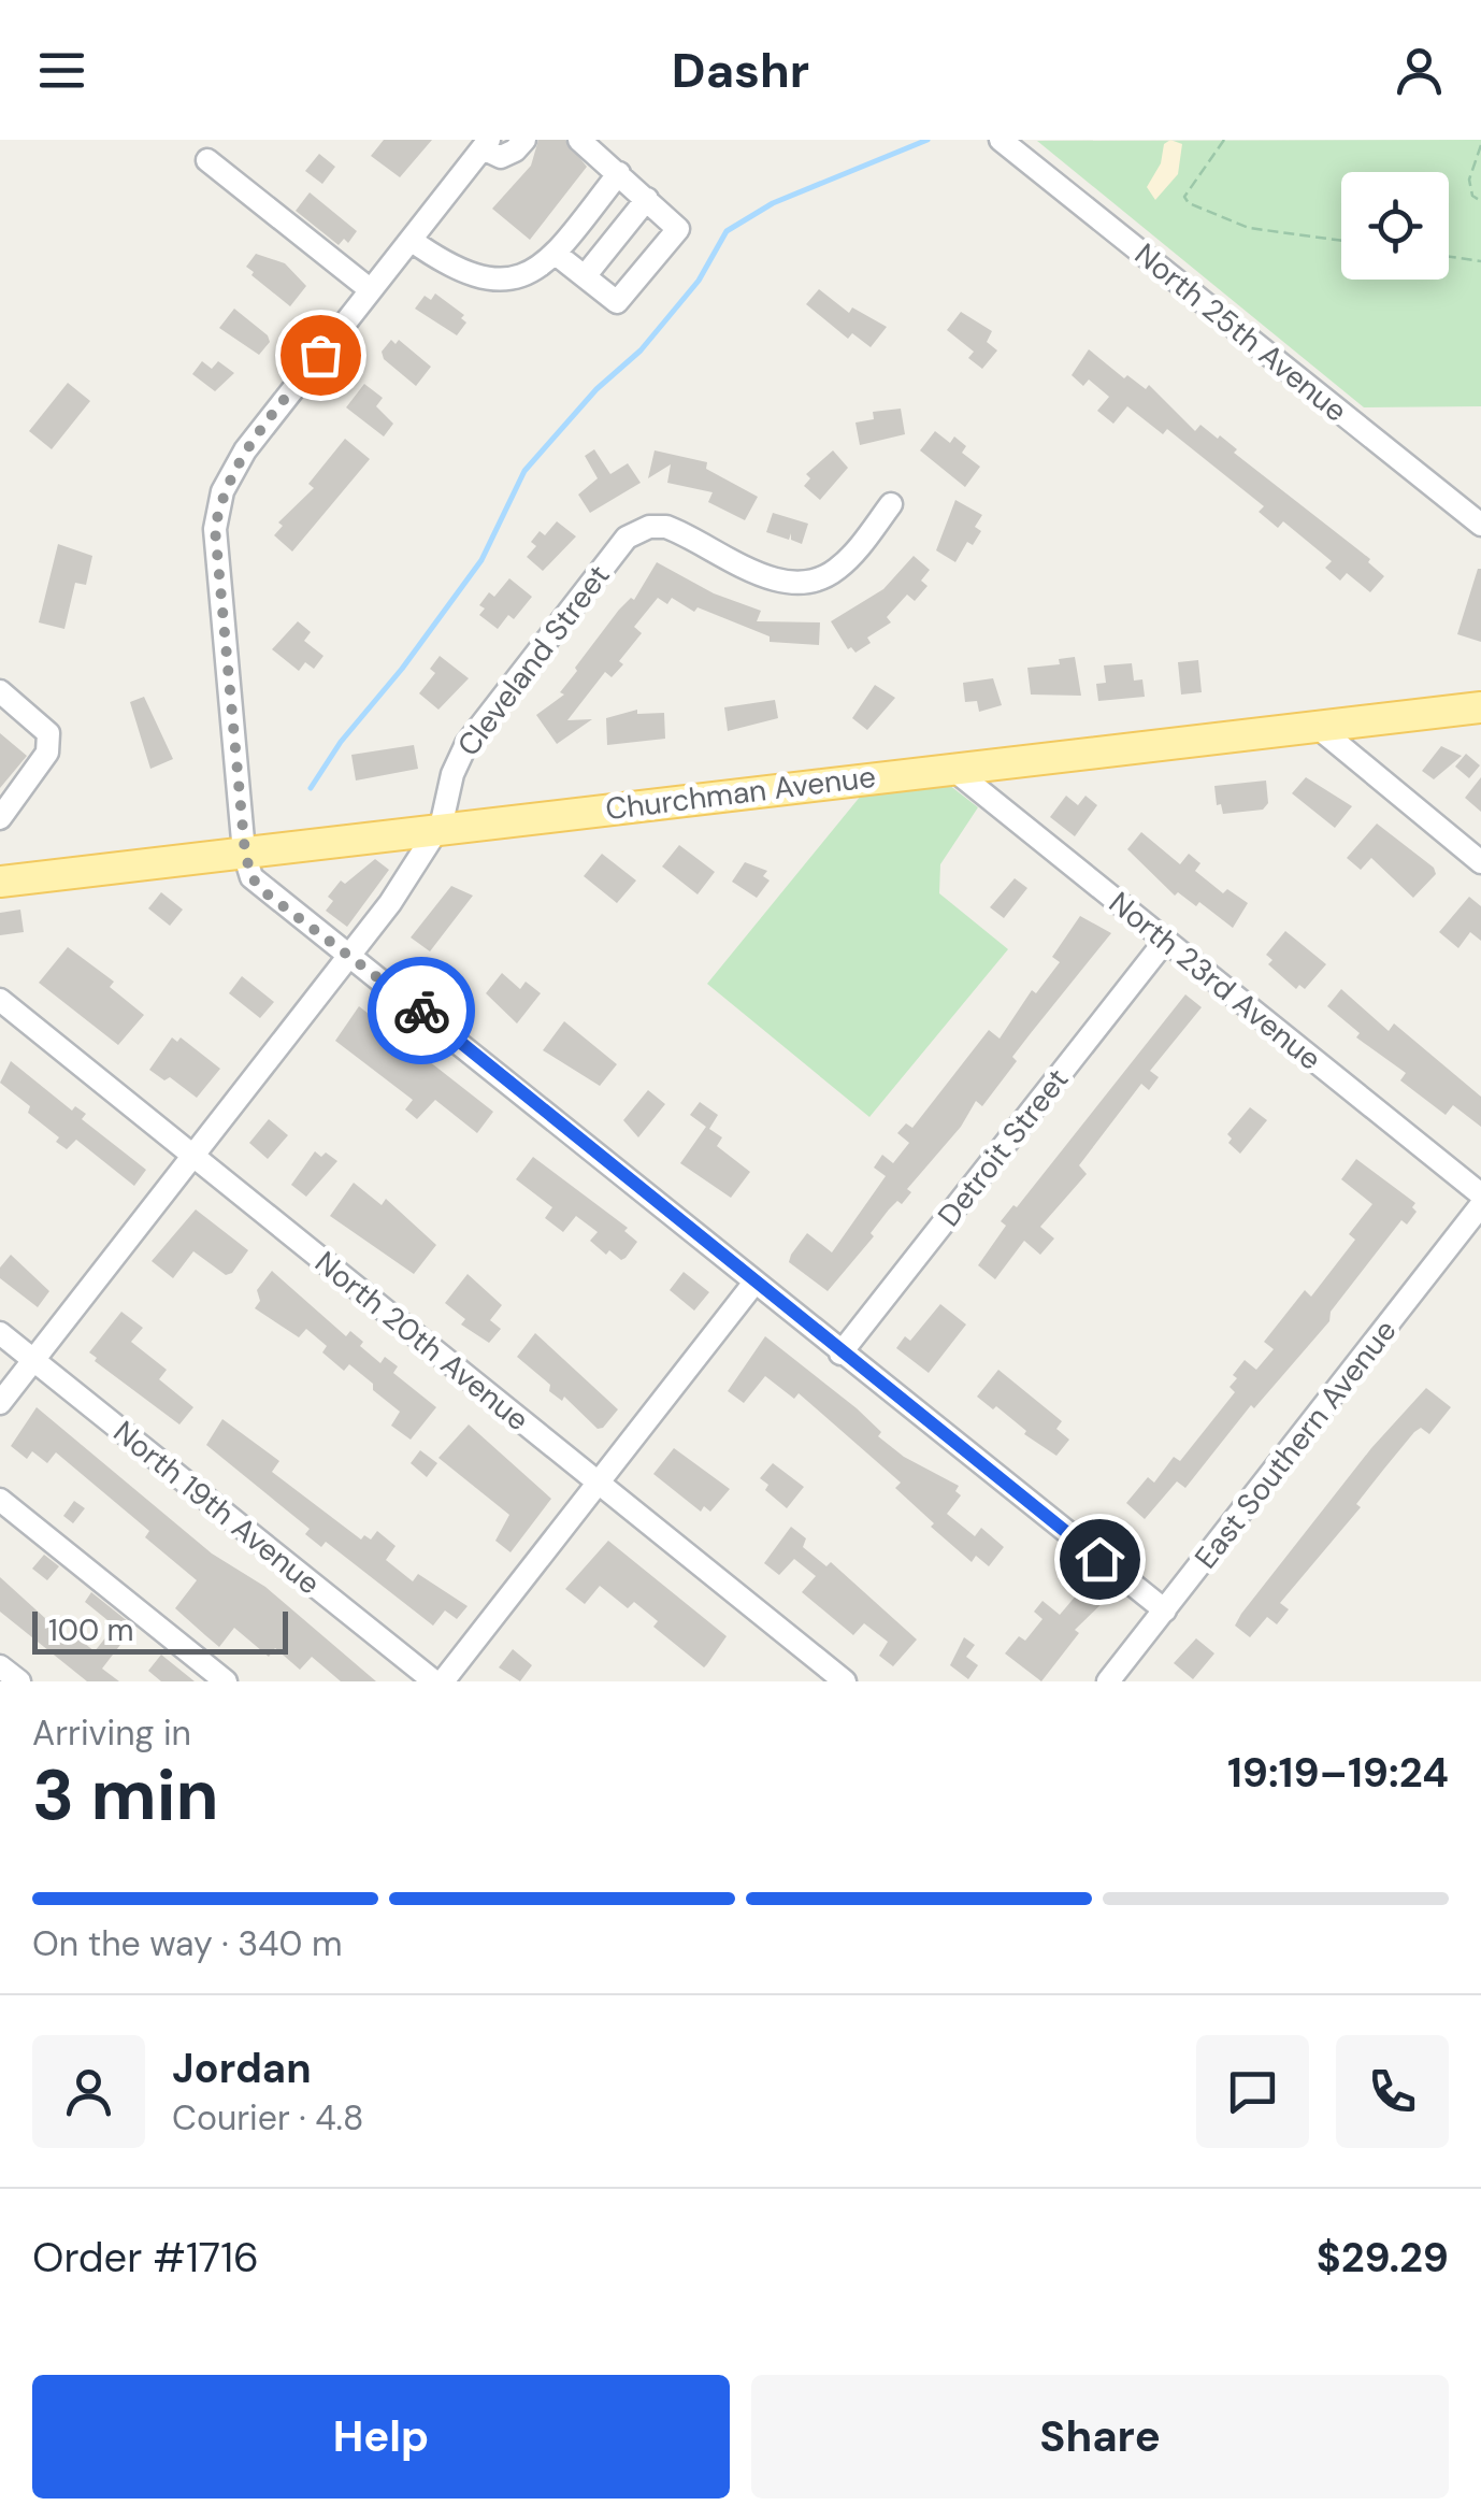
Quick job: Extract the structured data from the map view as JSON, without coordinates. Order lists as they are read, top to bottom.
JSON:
{
  "streets": {
    "main road": ["Churchman Avenue"],
    "street": [
      "North 25th Avenue",
      "Cleveland Street",
      "North 23rd Avenue",
      "Detroit Street",
      "North 20th Avenue",
      "East Southern Avenue",
      "North 19th Avenue"
    ]
  },
  "crossings": [
    ["Cleveland Street", "Churchman Avenue"],
    ["Cleveland Street", "North 20th Avenue"],
    ["Cleveland Street", "North 19th Avenue"],
    ["Churchman Avenue", "North 23rd Avenue"],
    ["North 23rd Avenue", "Detroit Street"]
  ],
  "scale_bar": "100 m",
  "page": {
    "header": "Dashr",
    "scale": "100 m",
    "heading": ["3 min", "Arriving in", "19:19–19:24"],
    "panel": [
      "Jordan",
      "Courier · 4.8",
      "Order #1716",
      "$29.29"
    ],
    "bar": "On the way · 340 m",
    "buttons": ["Help", "Share"]
  }
}
